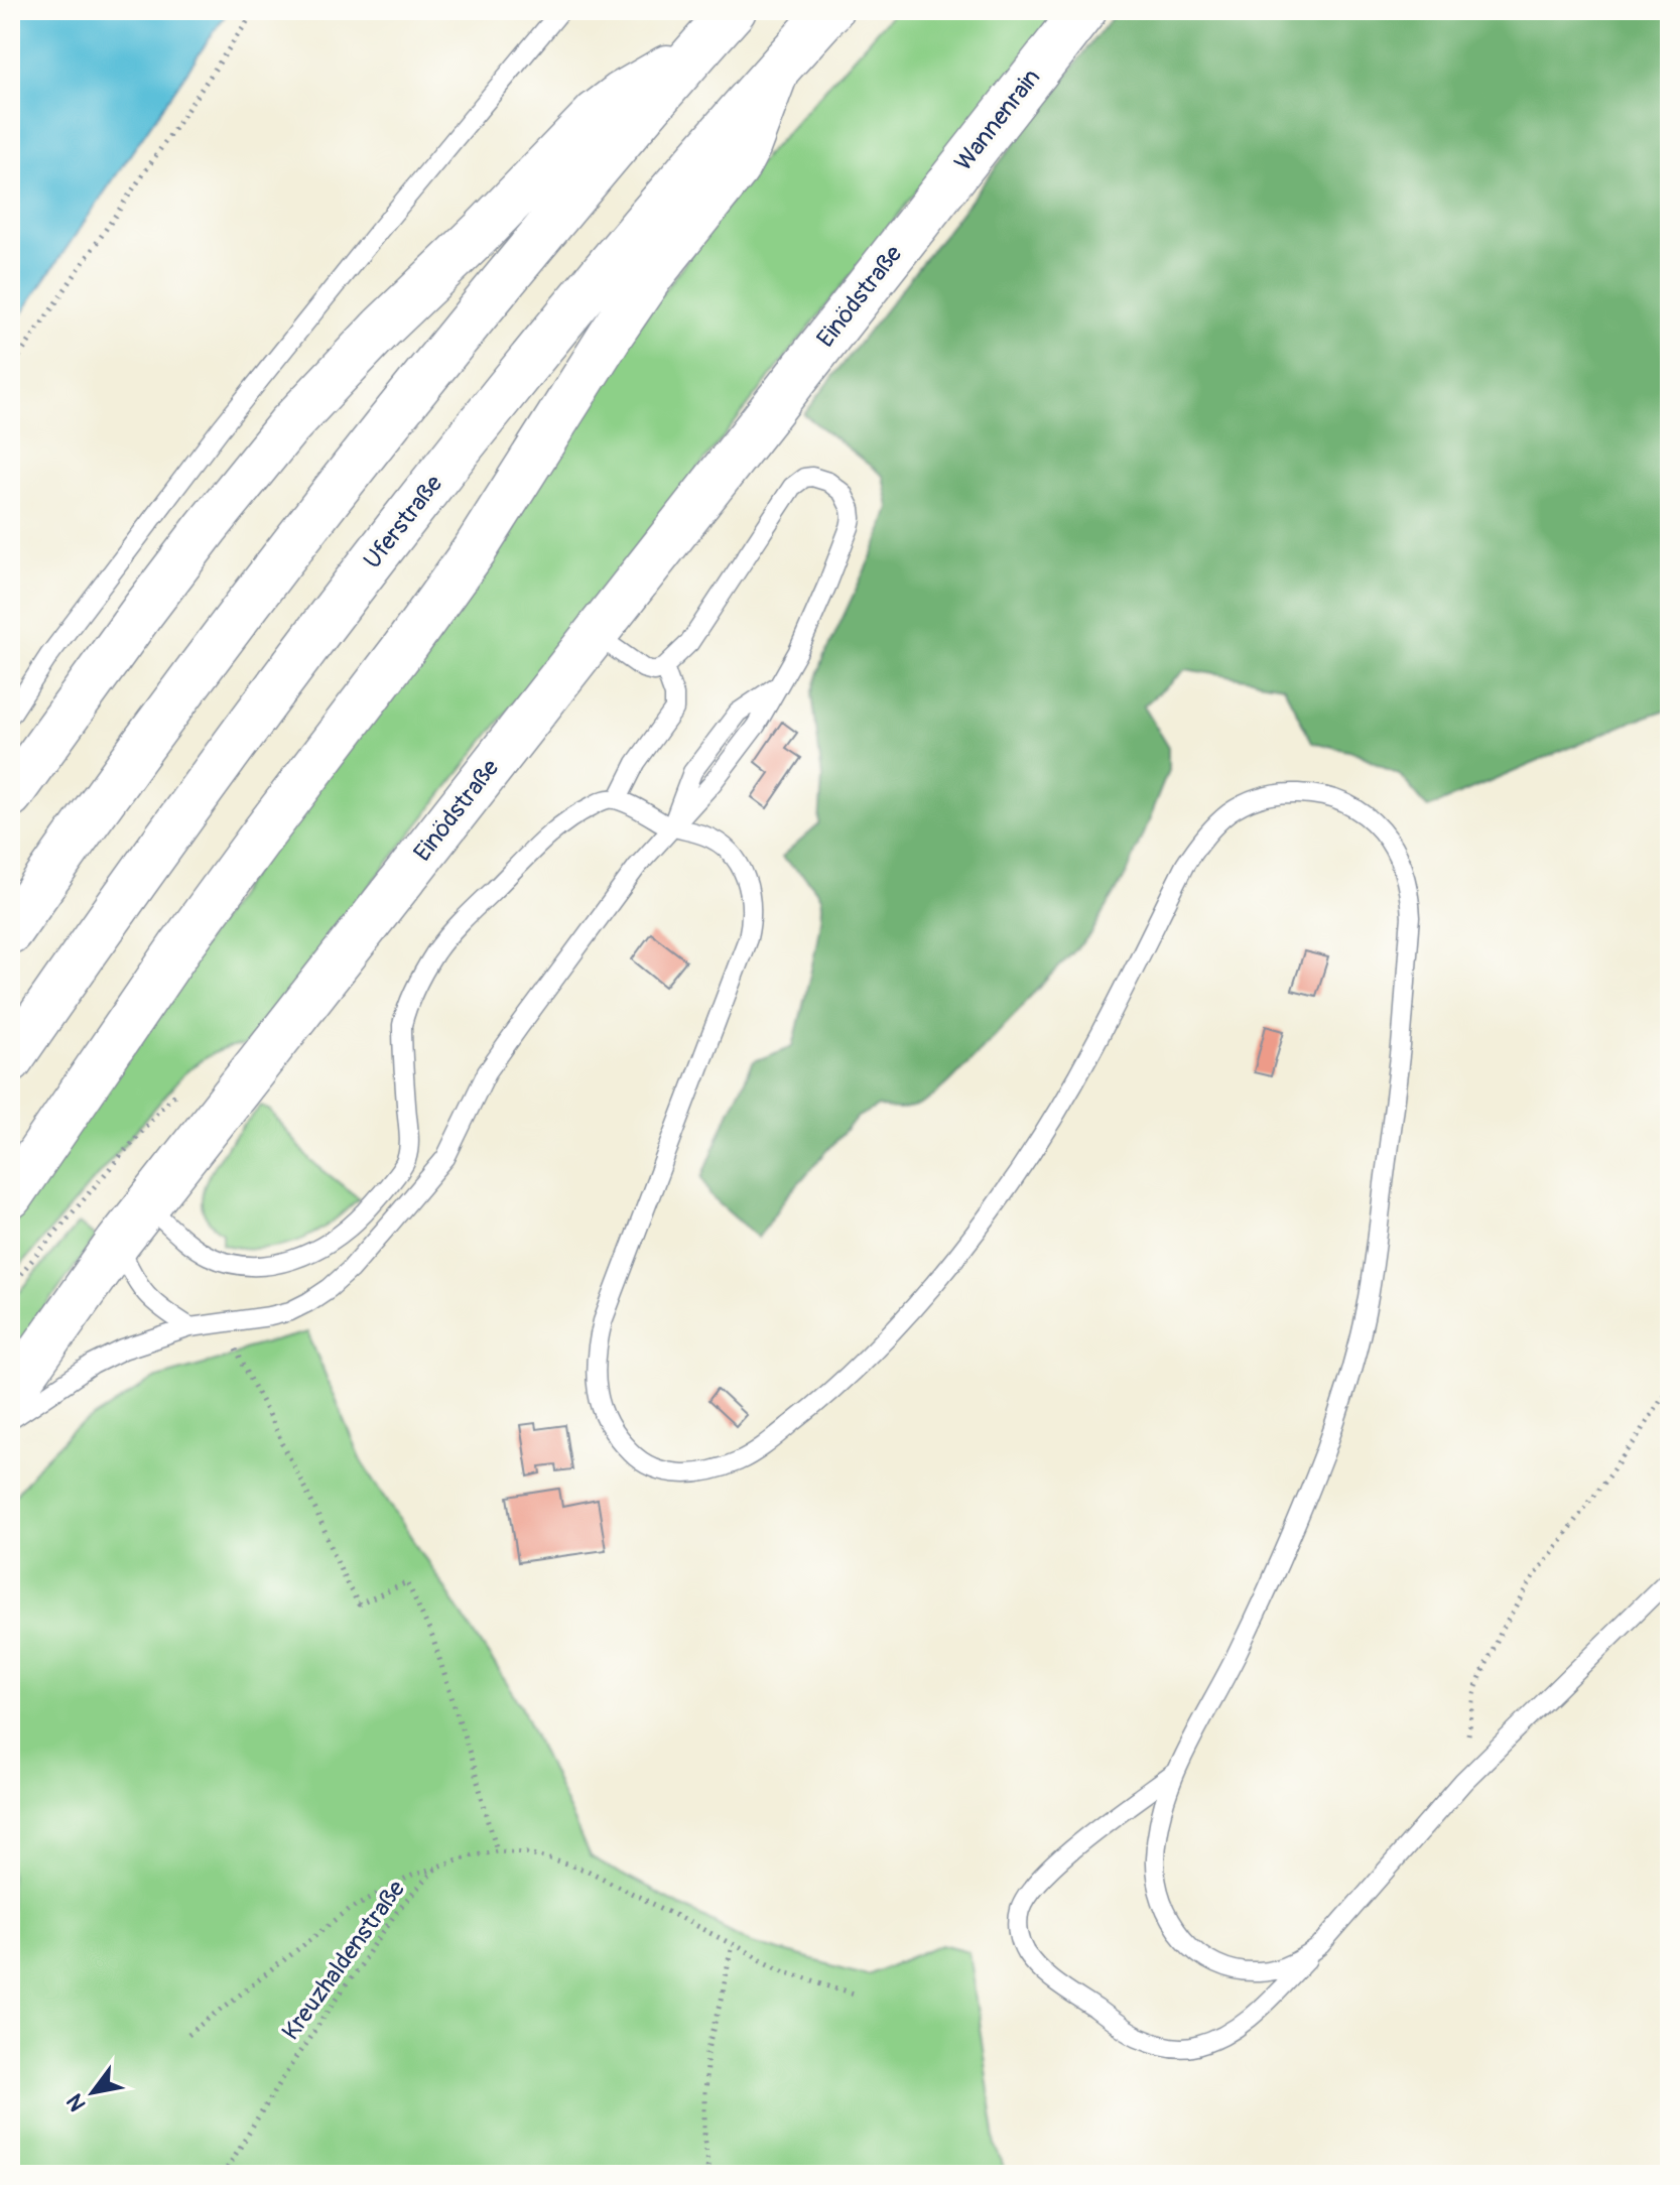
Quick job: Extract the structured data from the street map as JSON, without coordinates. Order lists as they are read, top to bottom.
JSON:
{
  "streets": {
    "main road": ["Wannenrain", "Einödstraße", "Uferstraße"],
    "path": ["Kreuzhaldenstraße"]
  },
  "crossings": [
    ["Wannenrain", "Einödstraße"]
  ],
  "north": "bottom left"
}
